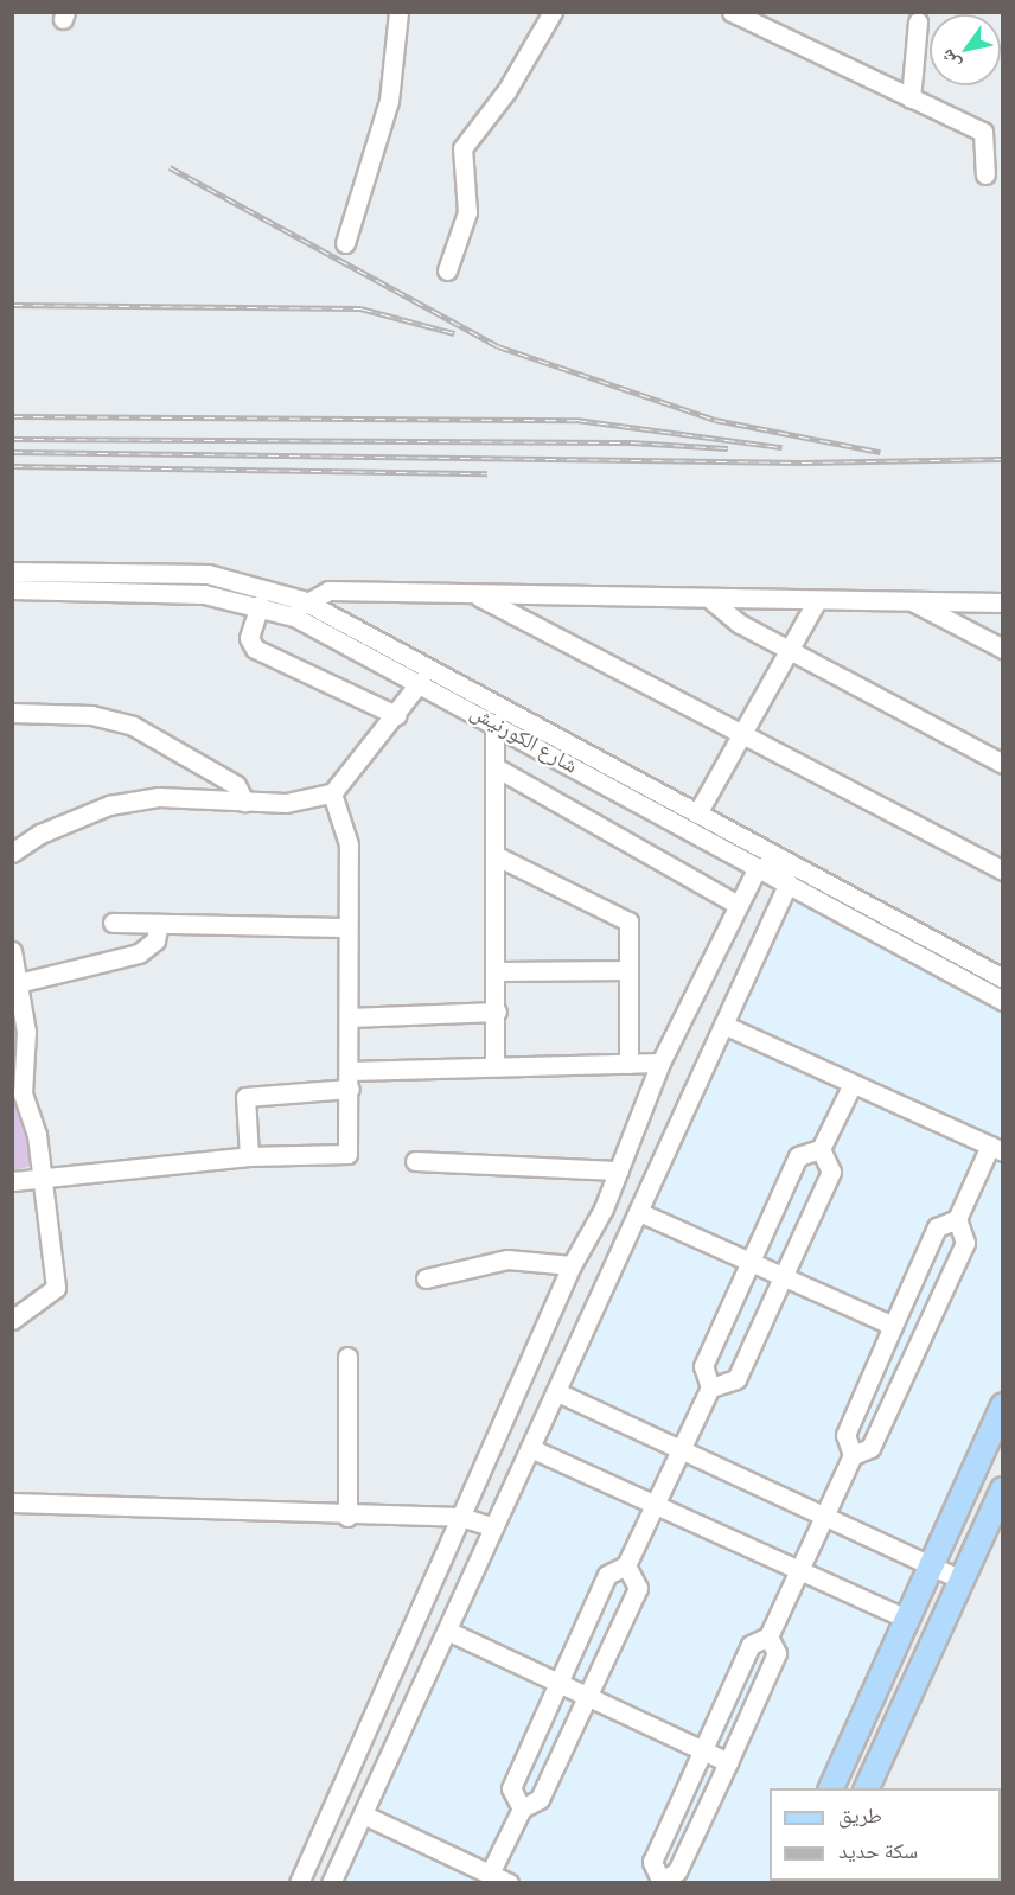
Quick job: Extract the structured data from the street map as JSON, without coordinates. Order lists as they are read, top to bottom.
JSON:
{
  "streets": {
    "street": ["شارع الكورنيش"]
  },
  "legend": ["طريق", "سكة حديد"],
  "north": "bottom left"
}
